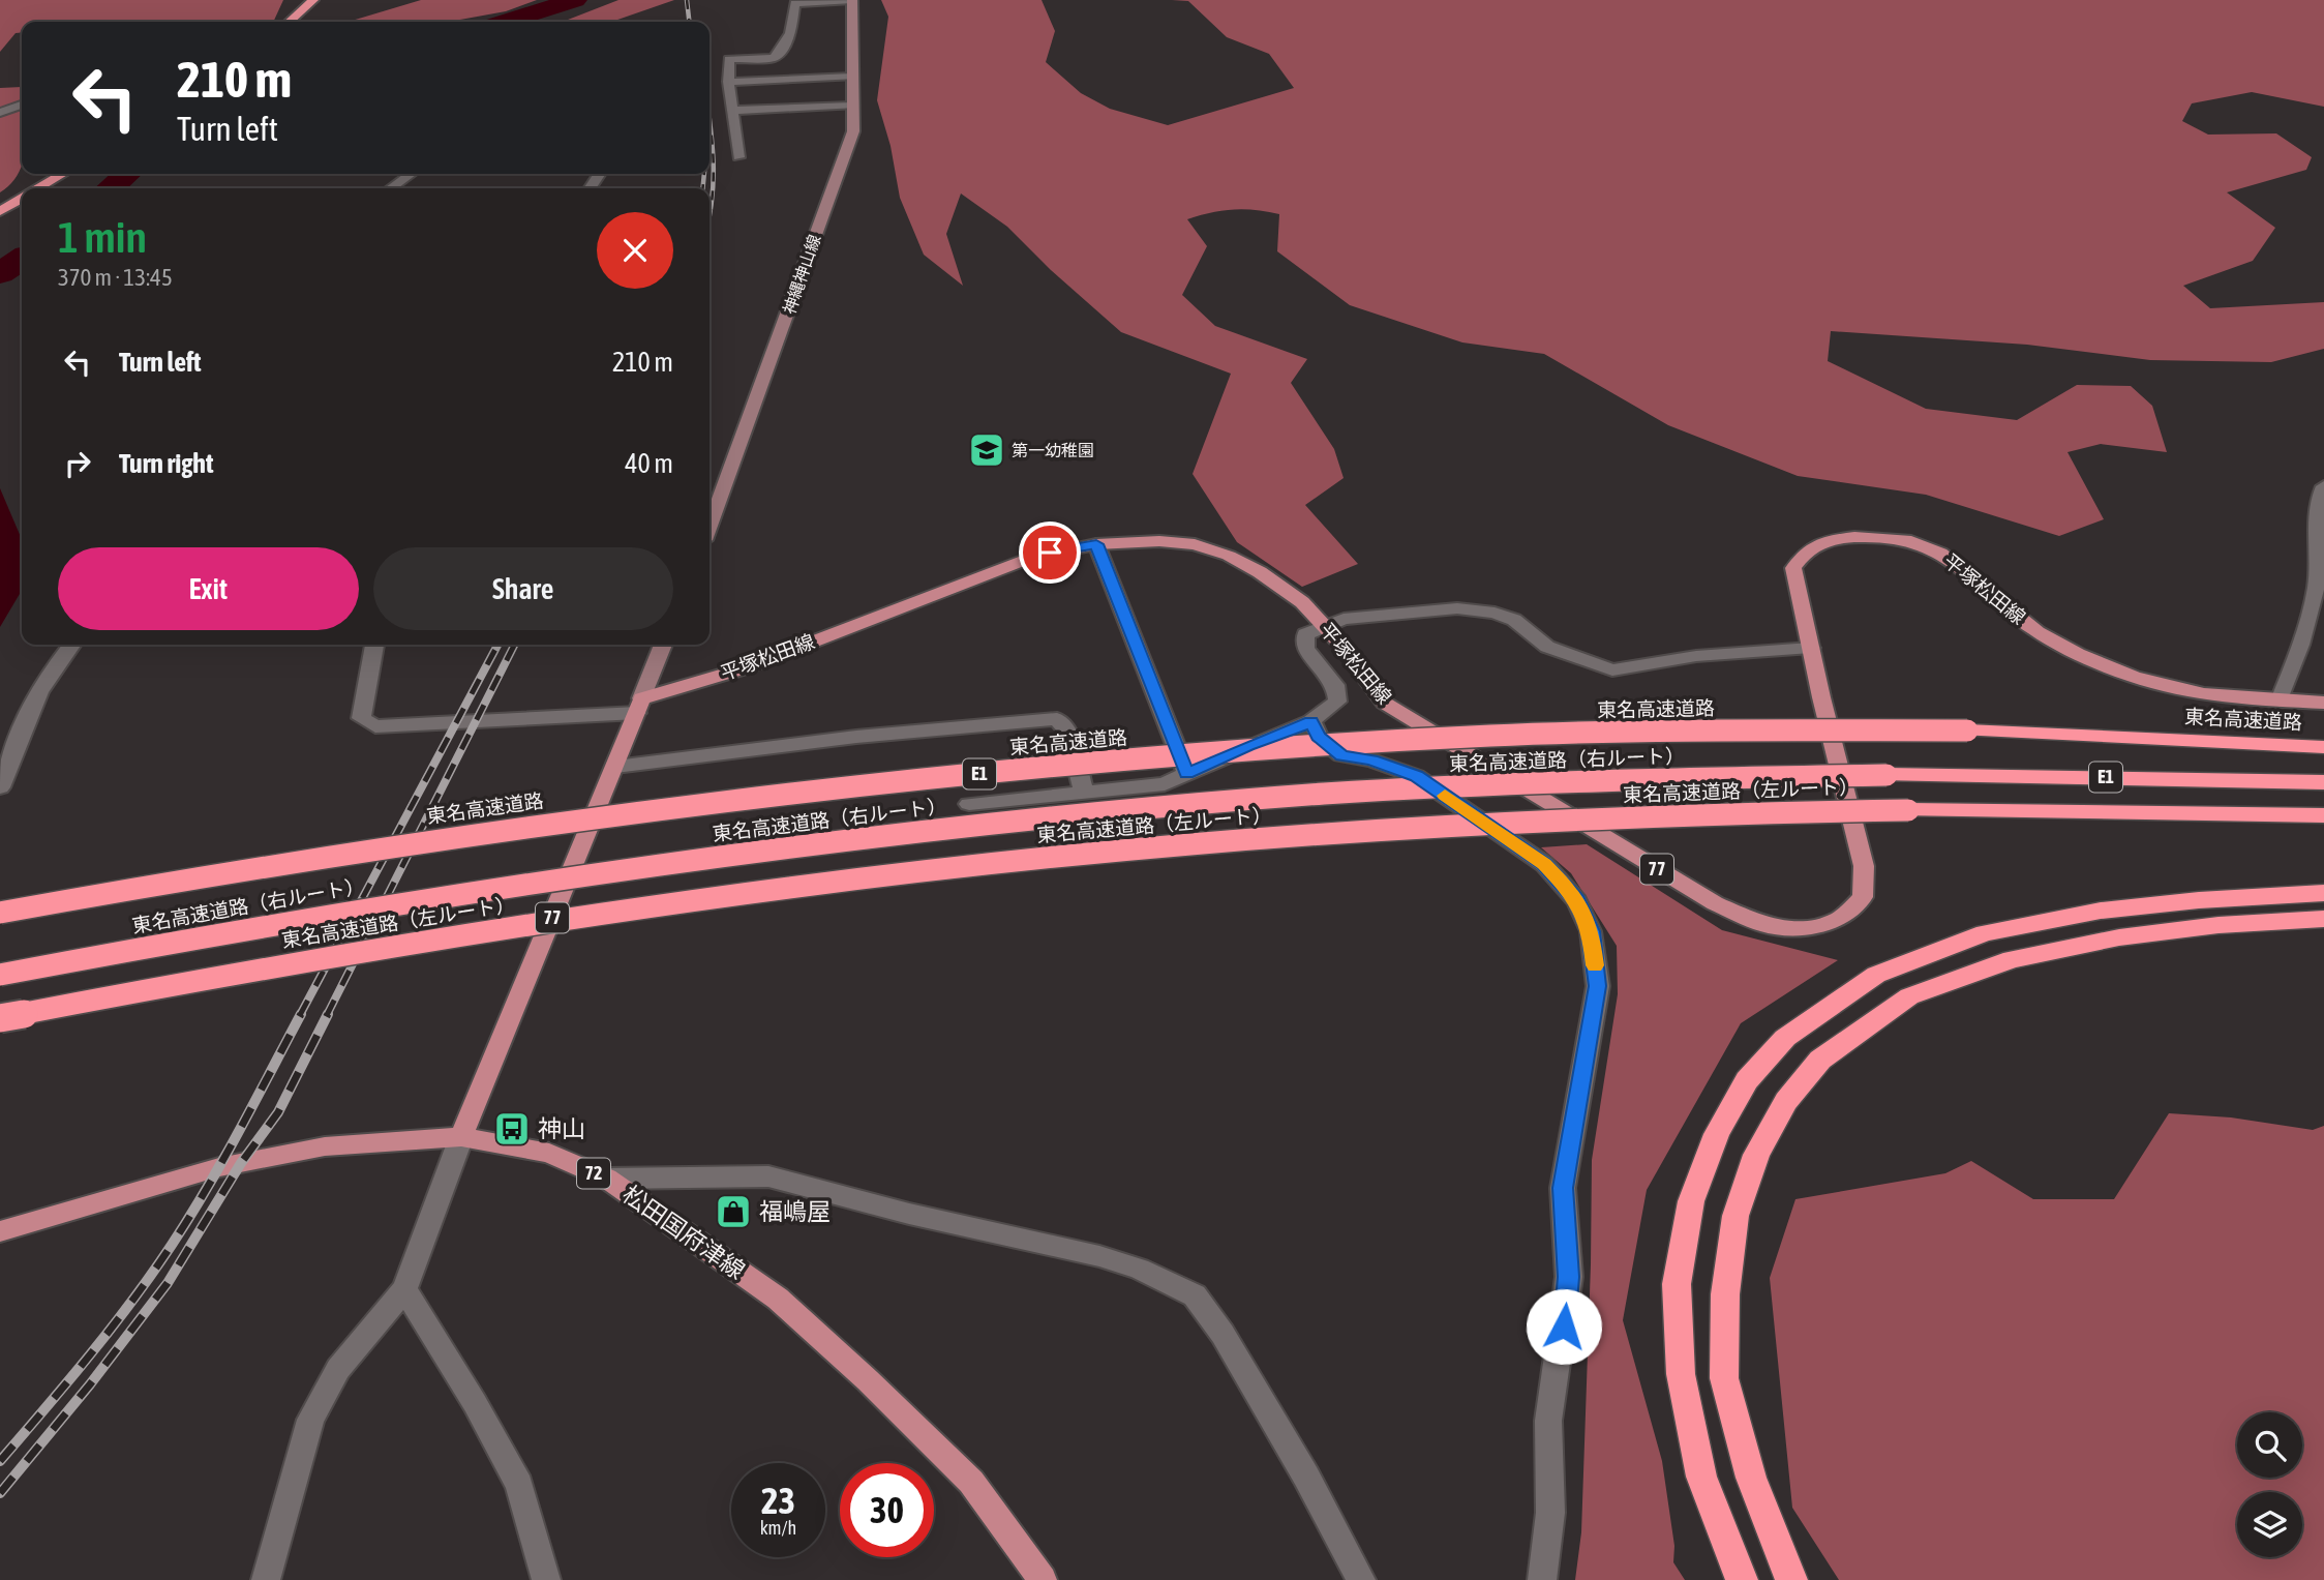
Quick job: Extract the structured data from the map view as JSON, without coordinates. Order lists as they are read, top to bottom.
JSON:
{
  "streets": {
    "highway": [
      "東名高速道路",
      "東名高速道路（右ルート）",
      "E1",
      "東名高速道路（左ルート）"
    ],
    "main road": [
      "神縄神山線",
      "平塚松田線",
      "77",
      "72",
      "松田国府津線"
    ]
  },
  "crossings": [
    ["平塚松田線", "77"],
    ["77", "松田国府津線"]
  ],
  "places": {
    "school or university": ["第一幼稚園"],
    "bus stop": ["神山"],
    "shop": ["福嶋屋"]
  },
  "page": {
    "turn": ["210 m", "Turn left"],
    "heading": ["1 min", "370 m · 13:45"],
    "list": [
      {
        "name": "Turn left",
        "value": "210 m"
      },
      {
        "name": "Turn right",
        "value": "40 m"
      }
    ],
    "buttons": ["Exit", "Share"],
    "speed": "23 km/h",
    "limit": "30"
  }
}
